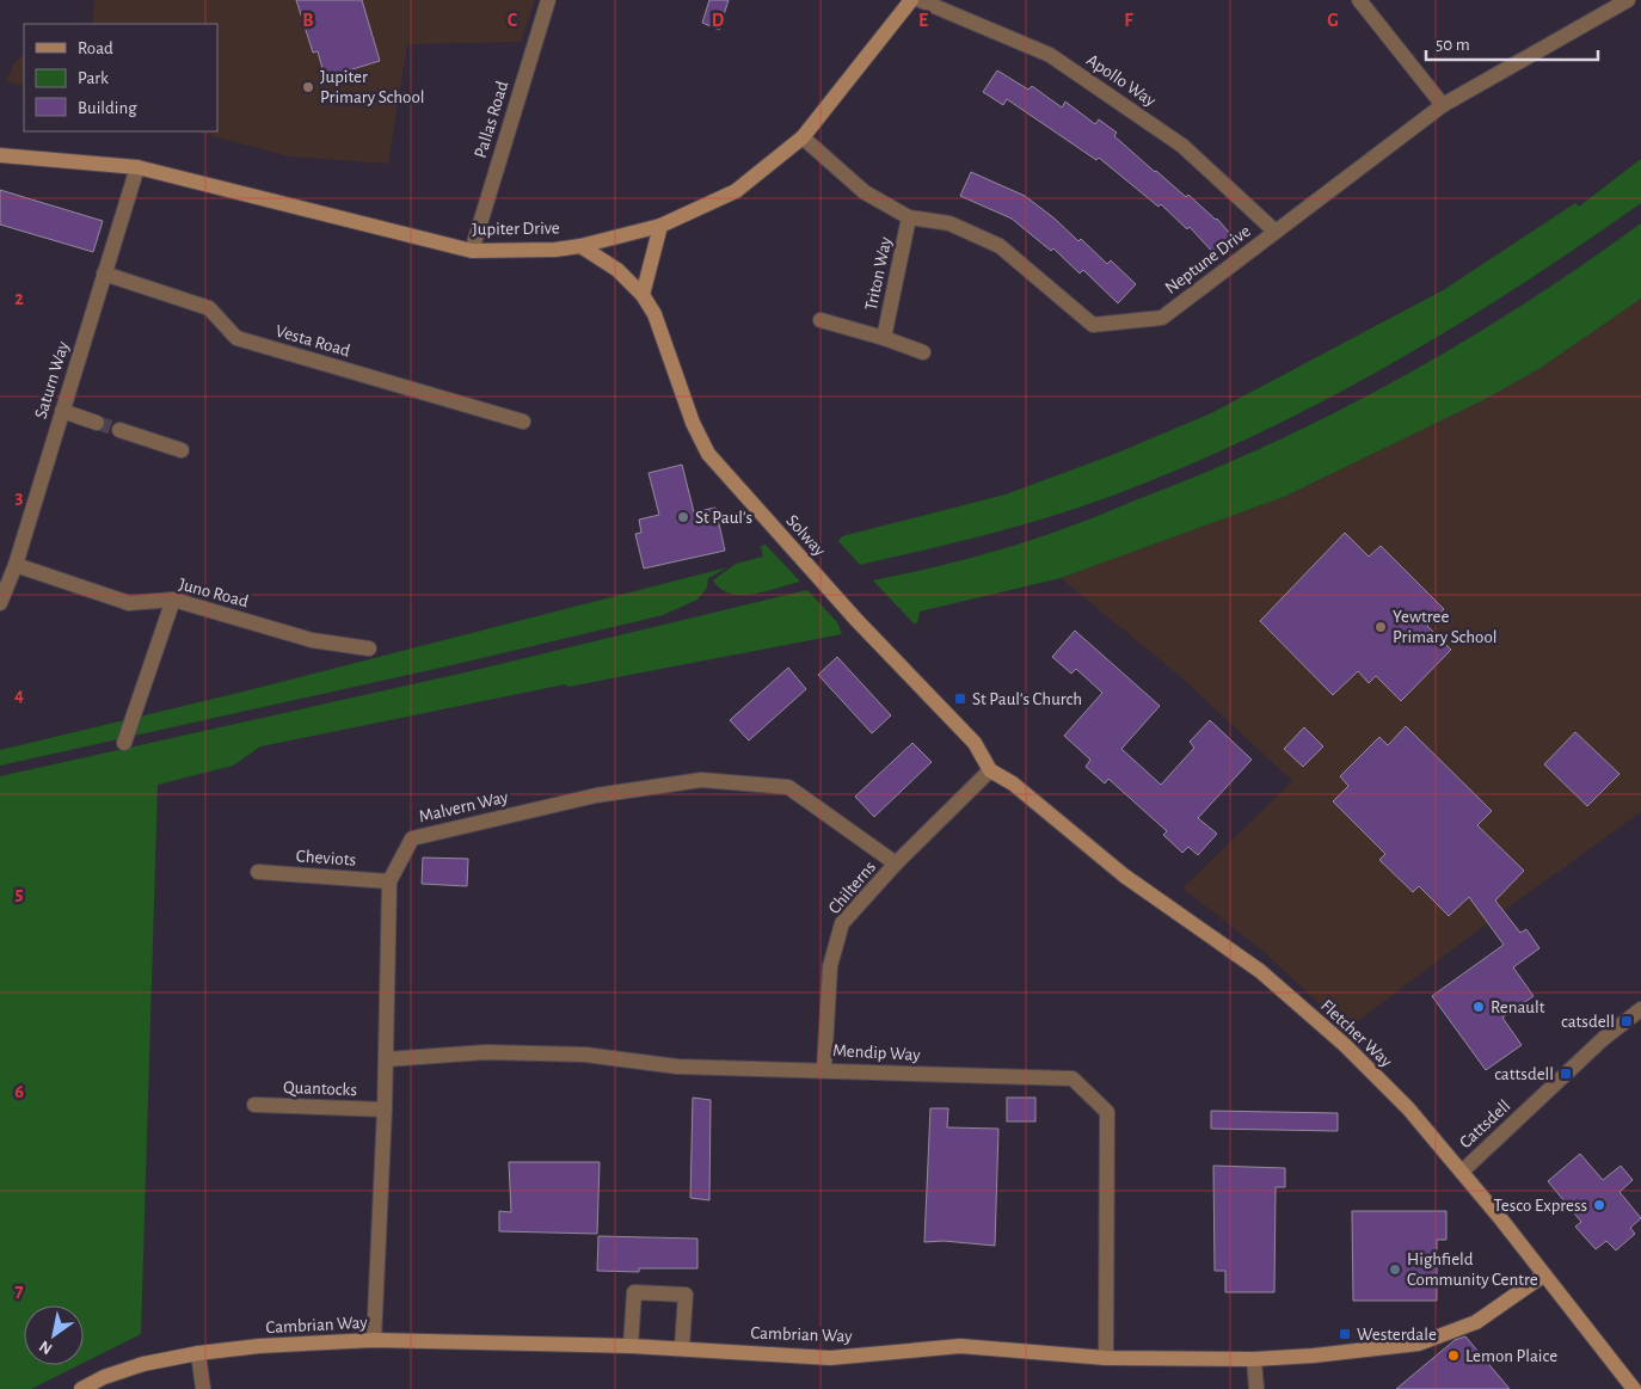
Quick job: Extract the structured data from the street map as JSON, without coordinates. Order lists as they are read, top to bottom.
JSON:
{
  "streets": {
    "street": [
      "Apollo Way",
      "Pallas Road",
      "Jupiter Drive",
      "Neptune Drive",
      "Triton Way",
      "Vesta Road",
      "Saturn Way",
      "Solway",
      "Juno Road",
      "Malvern Way",
      "Cheviots",
      "Chilterns",
      "Fletcher Way",
      "Mendip Way",
      "Quantocks",
      "Cattsdell",
      "Cambrian Way"
    ]
  },
  "crossings": [
    ["Apollo Way", "Neptune Drive"],
    ["Pallas Road", "Jupiter Drive"],
    ["Jupiter Drive", "Neptune Drive"],
    ["Jupiter Drive", "Saturn Way"],
    ["Jupiter Drive", "Solway"],
    ["Neptune Drive", "Triton Way"],
    ["Vesta Road", "Saturn Way"],
    ["Saturn Way", "Juno Road"],
    ["Solway", "Chilterns"],
    ["Solway", "Fletcher Way"],
    ["Malvern Way", "Cheviots"],
    ["Malvern Way", "Chilterns"],
    ["Malvern Way", "Mendip Way"],
    ["Malvern Way", "Quantocks"],
    ["Malvern Way", "Cambrian Way"],
    ["Chilterns", "Fletcher Way"],
    ["Chilterns", "Mendip Way"],
    ["Fletcher Way", "Cattsdell"],
    ["Fletcher Way", "Cambrian Way"],
    ["Mendip Way", "Cambrian Way"]
  ],
  "places": {
    "other": [
      "Jupiter Primary School",
      "St Paul's",
      "Yewtree Primary School",
      "Renault",
      "Tesco Express",
      "Highfield Community Centre",
      "Lemon Plaice"
    ],
    "transit": [
      "St Paul's Church",
      "catsdell",
      "cattsdell",
      "Westerdale"
    ]
  },
  "legend": ["Road", "Park", "Building"],
  "scale_bar": "50 m",
  "north": "bottom left",
  "grid": {
    "columns": [
      "B",
      "C",
      "D",
      "E",
      "F",
      "G"
    ],
    "rows": [
      "2",
      "3",
      "4",
      "5",
      "6",
      "7"
    ]
  }
}
